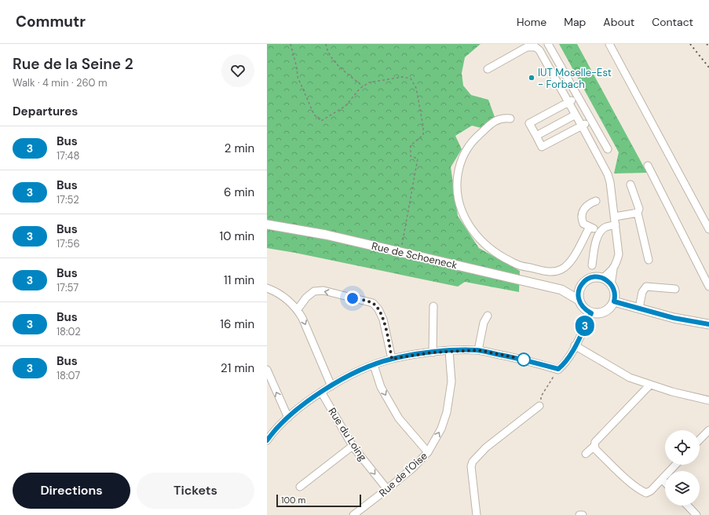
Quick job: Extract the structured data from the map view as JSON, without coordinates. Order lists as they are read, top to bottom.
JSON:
{
  "streets": {
    "main road": ["Rue de Schoeneck"],
    "street": ["Rue du Loing", "Rue de l'Oise"]
  },
  "crossings": [
    ["Rue du Loing", "Rue de l'Oise"]
  ],
  "one_way": ["Rue de l'Oise"],
  "places": ["IUT Moselle-Est - Forbach"],
  "lines": ["bus line 3"],
  "scale_bar": "100 m",
  "page": {
    "header": "Commutr",
    "nav": [
      "Home",
      "Map",
      "About",
      "Contact"
    ],
    "heading": [
      ["Rue de la Seine 2", "Walk · 4 min · 260 m"],
      "Departures"
    ],
    "on_map": "3",
    "list": [
      {
        "mark": "3",
        "name": "Bus",
        "note": "17:48",
        "value": "2 min"
      },
      {
        "mark": "3",
        "name": "Bus",
        "note": "17:52",
        "value": "6 min"
      },
      {
        "mark": "3",
        "name": "Bus",
        "note": "17:56",
        "value": "10 min"
      },
      {
        "mark": "3",
        "name": "Bus",
        "note": "17:57",
        "value": "11 min"
      },
      {
        "mark": "3",
        "name": "Bus",
        "note": "18:02",
        "value": "16 min"
      },
      {
        "mark": "3",
        "name": "Bus",
        "note": "18:07",
        "value": "21 min"
      }
    ],
    "buttons": ["Directions", "Tickets"],
    "scale": "100 m"
  }
}
